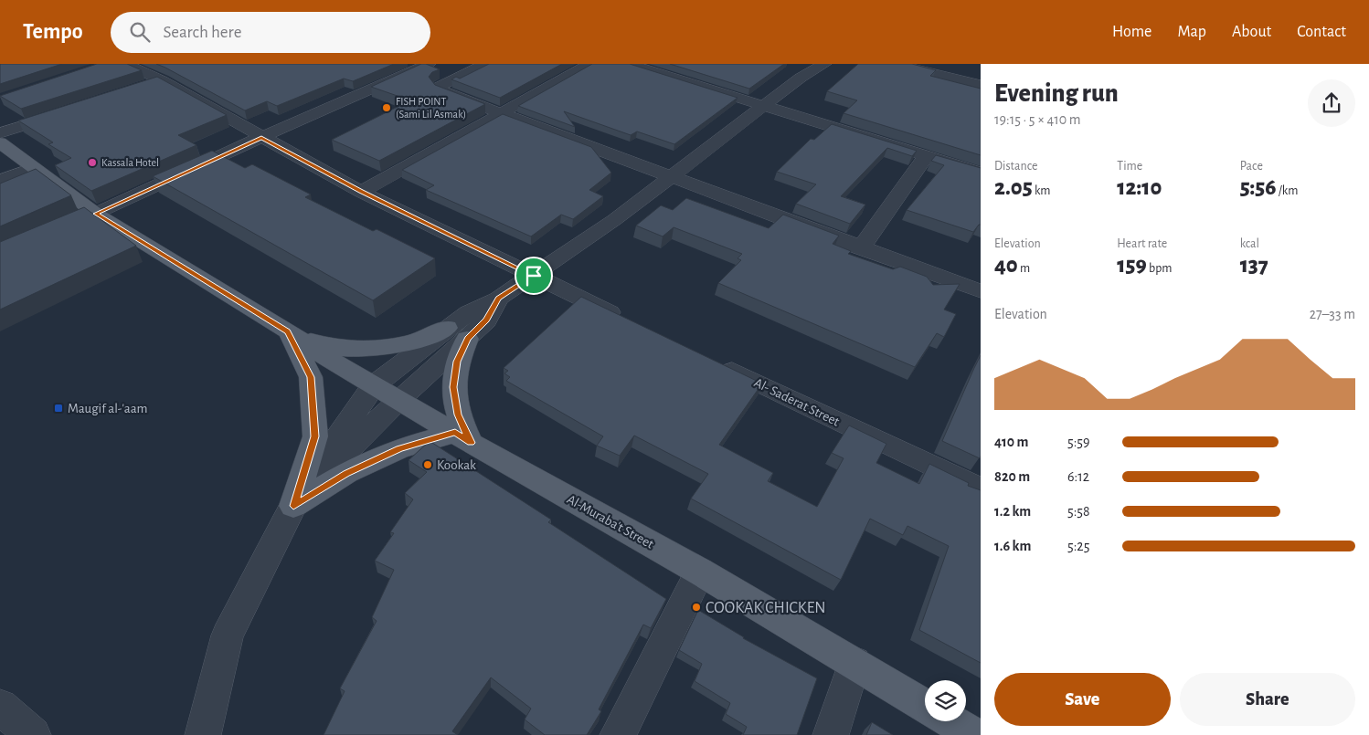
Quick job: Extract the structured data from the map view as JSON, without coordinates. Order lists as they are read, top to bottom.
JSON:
{
  "streets": {
    "main road": ["Al-Muraba't Street"],
    "street": ["Al- Saderat Street"]
  },
  "places": {
    "other": [
      "FISH POINT (Sami Lil Asmak)",
      "Kassala Hotel",
      "Kookak",
      "COOKAK CHICKEN"
    ],
    "transit": ["Maugif al-'aam"]
  },
  "page": {
    "header": "Tempo",
    "search": "Search here",
    "nav": [
      "Home",
      "Map",
      "About",
      "Contact"
    ],
    "heading": ["Evening run", "19:15 · 5 × 410 m"],
    "stats": [
      ["Distance", "2.05 km"],
      ["Time", "12:10"],
      ["Pace", "5:56 /km"],
      ["Elevation", "40 m"],
      ["Heart rate", "159 bpm"],
      ["kcal", "137"]
    ],
    "chart": ["Elevation", "27–33 m"],
    "list": [
      {
        "name": "410 m",
        "note": "5:59"
      },
      {
        "name": "820 m",
        "note": "6:12"
      },
      {
        "name": "1.2 km",
        "note": "5:58"
      },
      {
        "name": "1.6 km",
        "note": "5:25"
      }
    ],
    "buttons": ["Save", "Share"]
  }
}
